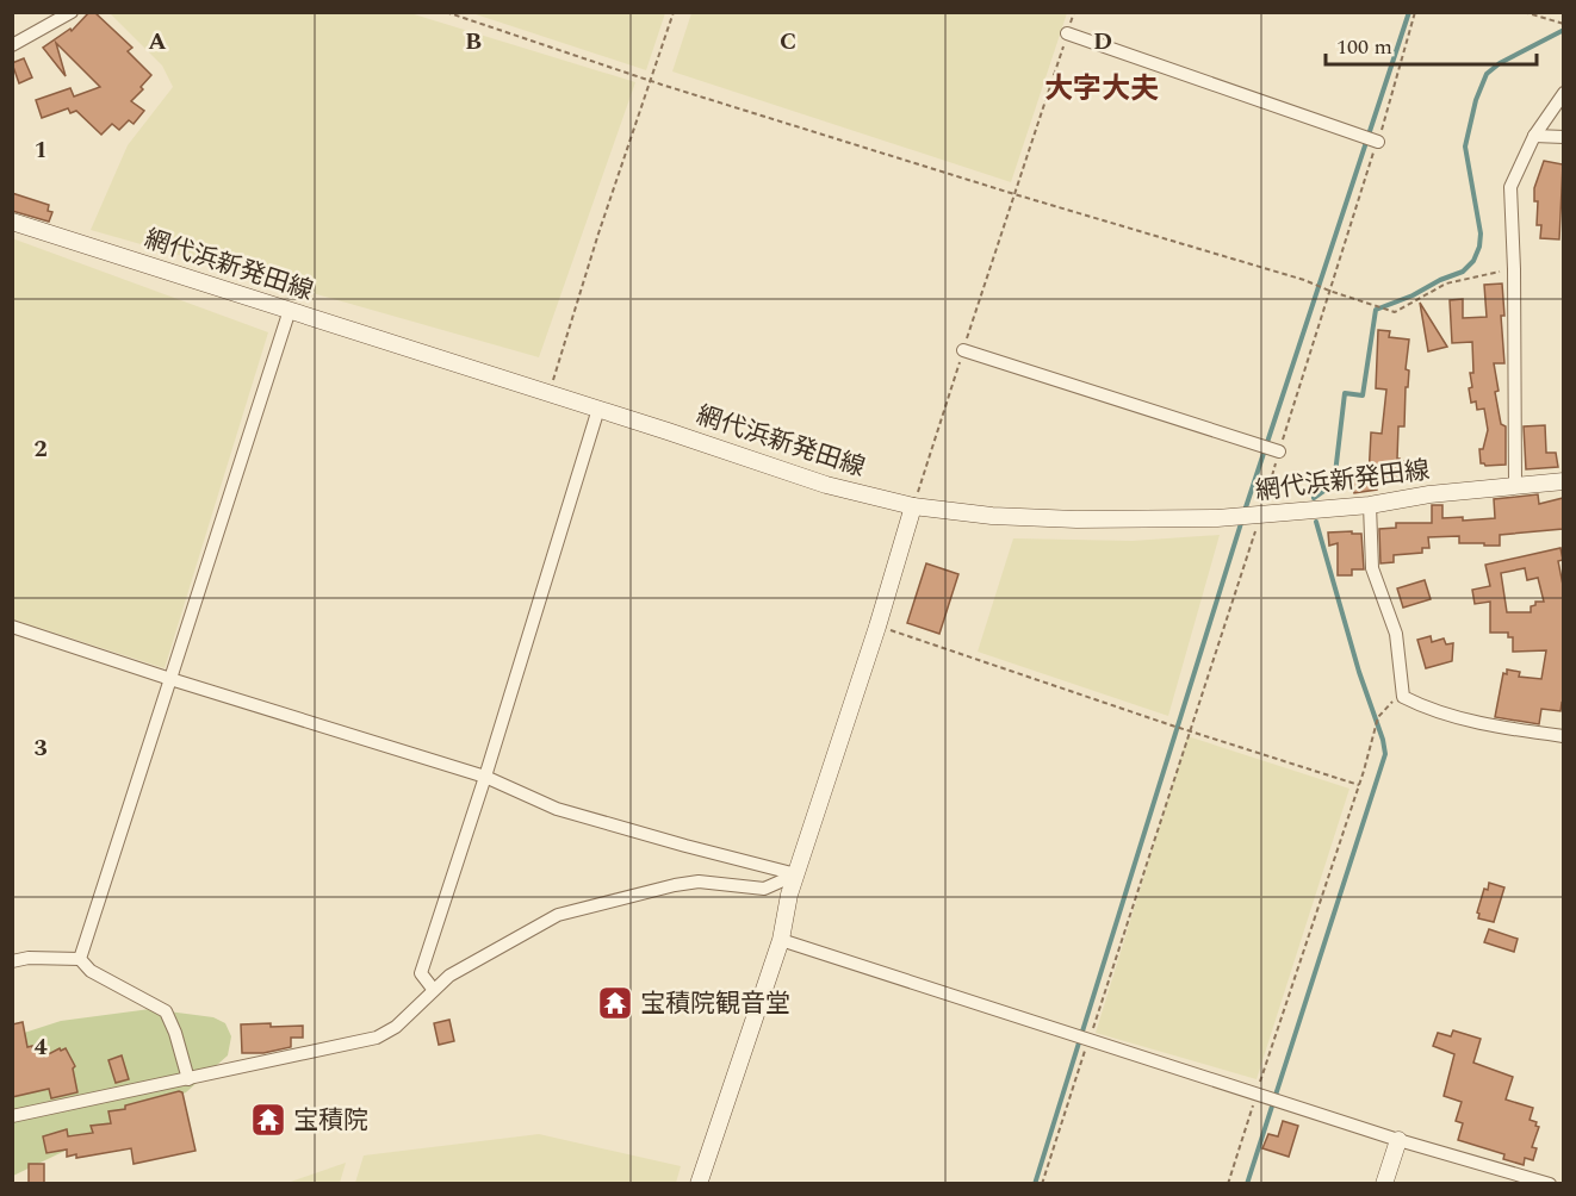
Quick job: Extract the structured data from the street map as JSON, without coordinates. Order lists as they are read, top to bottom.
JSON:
{
  "streets": {
    "main road": ["網代浜新発田線"]
  },
  "districts": ["大字大夫"],
  "places": {
    "temple": ["宝積院観音堂", "宝積院"]
  },
  "scale_bar": "100 m",
  "grid": {
    "columns": [
      "A",
      "B",
      "C",
      "D"
    ],
    "rows": [
      "1",
      "2",
      "3",
      "4"
    ]
  }
}
